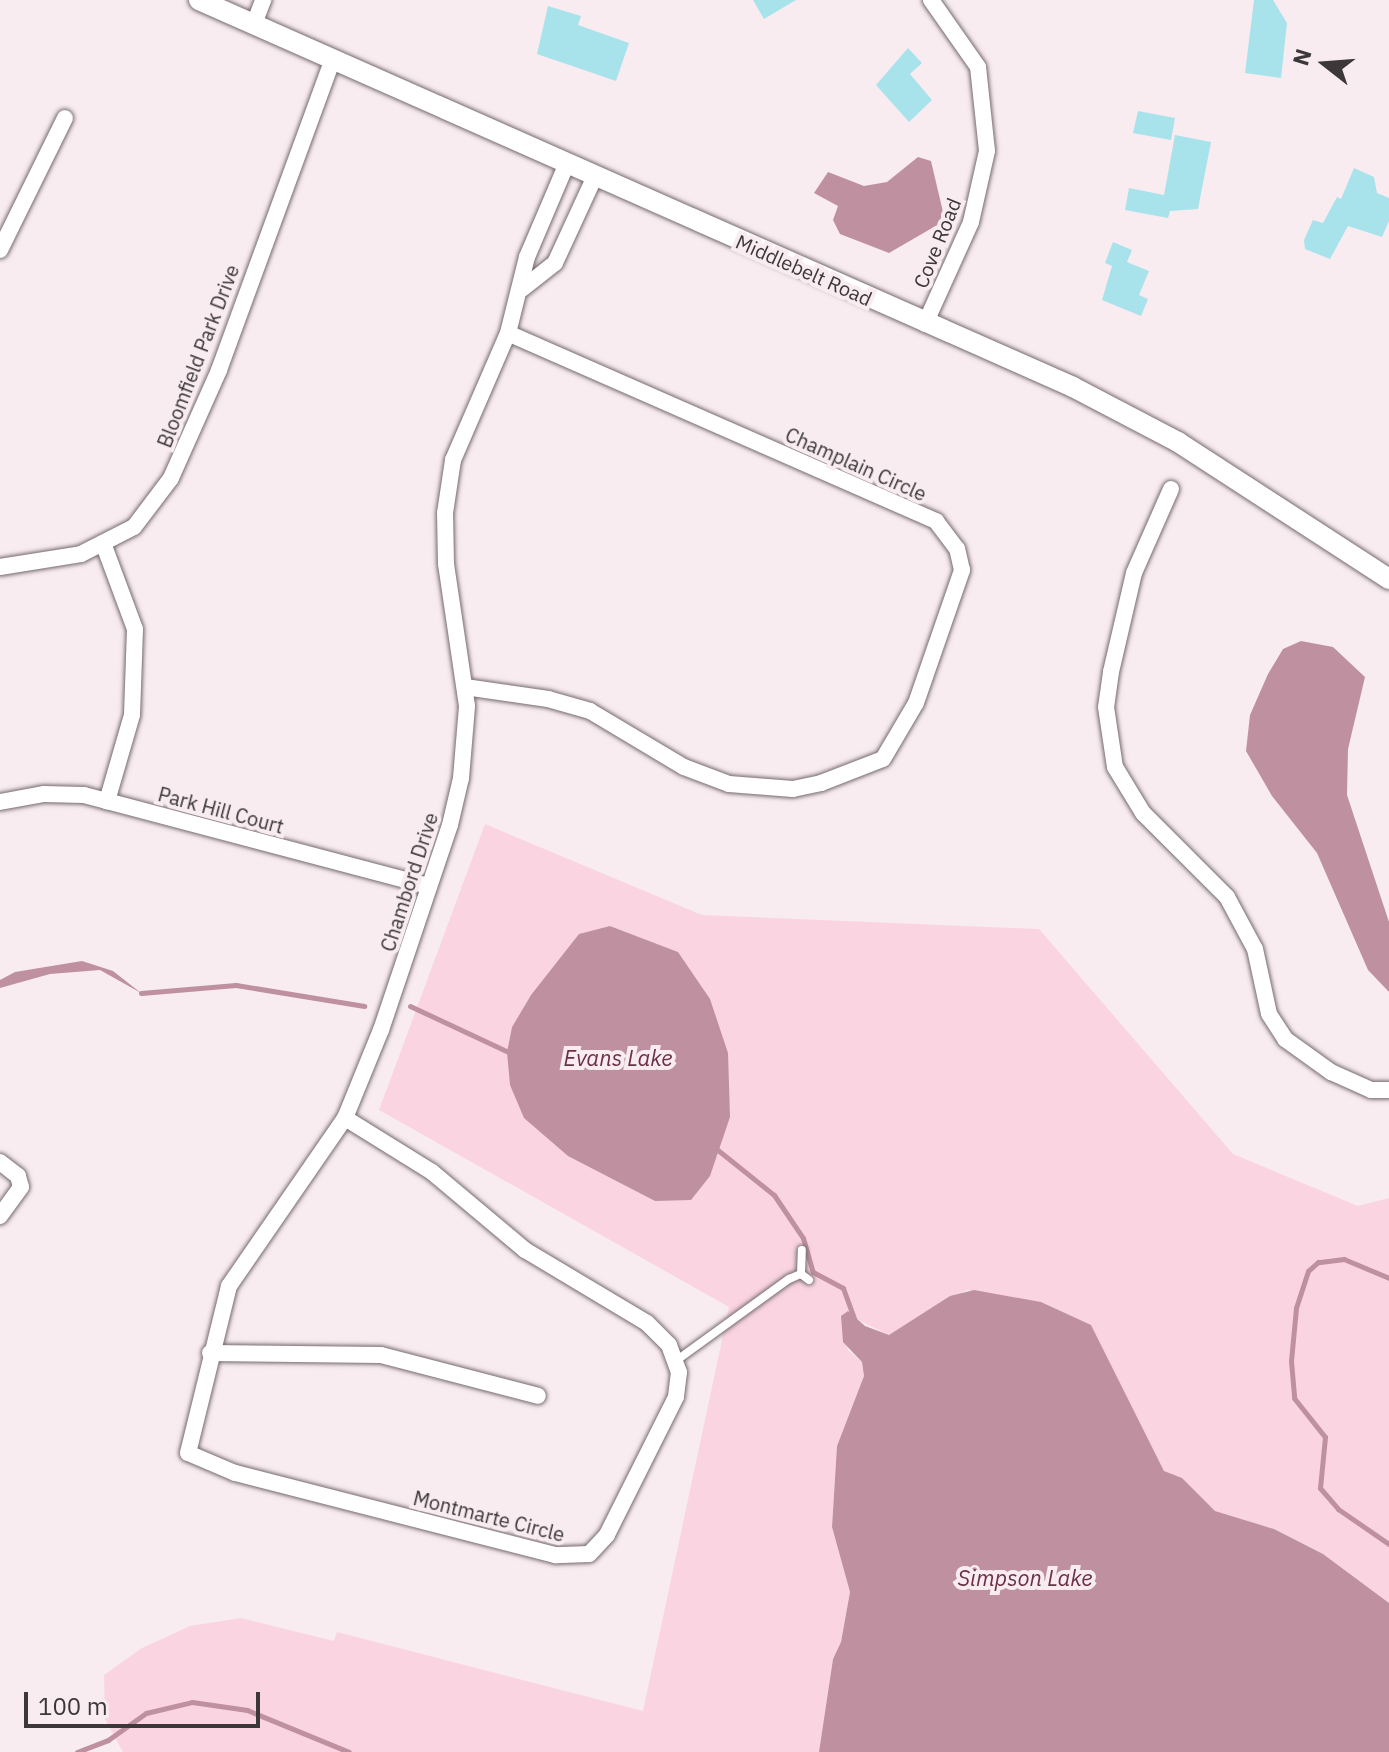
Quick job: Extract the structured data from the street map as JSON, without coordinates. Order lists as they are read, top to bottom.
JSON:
{
  "streets": {
    "street": [
      "Cove Road",
      "Middlebelt Road",
      "Bloomfield Park Drive",
      "Champlain Circle",
      "Park Hill Court",
      "Chambord Drive",
      "Montmarte Circle"
    ]
  },
  "crossings": [
    ["Cove Road", "Middlebelt Road"],
    ["Middlebelt Road", "Bloomfield Park Drive"],
    ["Middlebelt Road", "Chambord Drive"],
    ["Champlain Circle", "Chambord Drive"],
    ["Park Hill Court", "Chambord Drive"],
    ["Chambord Drive", "Montmarte Circle"]
  ],
  "water": ["Evans Lake", "Simpson Lake"],
  "scale_bar": "100 m",
  "north": "left"
}
